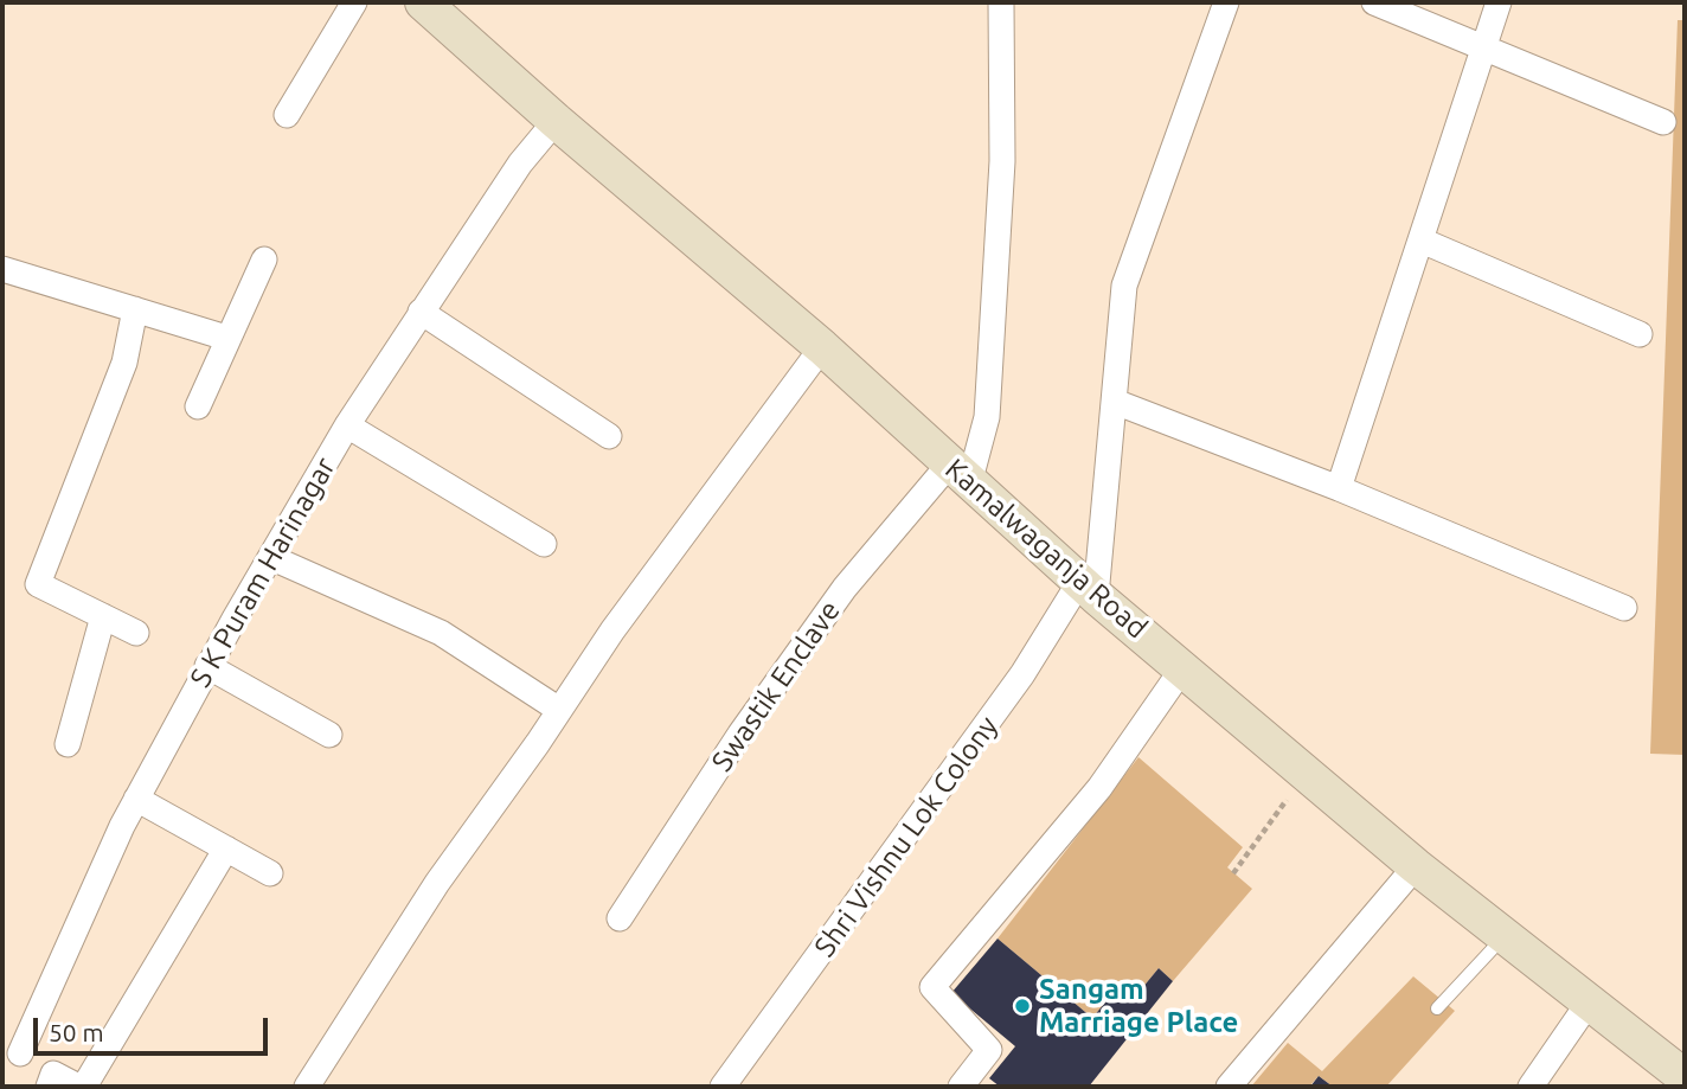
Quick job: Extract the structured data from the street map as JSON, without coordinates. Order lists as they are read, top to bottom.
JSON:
{
  "streets": {
    "main road": ["Kamalwaganja Road"],
    "street": ["S K Puram Harinagar", "Swastik Enclave", "Shri Vishnu Lok Colony"]
  },
  "crossings": [
    ["Kamalwaganja Road", "S K Puram Harinagar"],
    ["Kamalwaganja Road", "Swastik Enclave"],
    ["Kamalwaganja Road", "Shri Vishnu Lok Colony"]
  ],
  "places": ["Sangam Marriage Place"],
  "scale_bar": "50 m"
}
